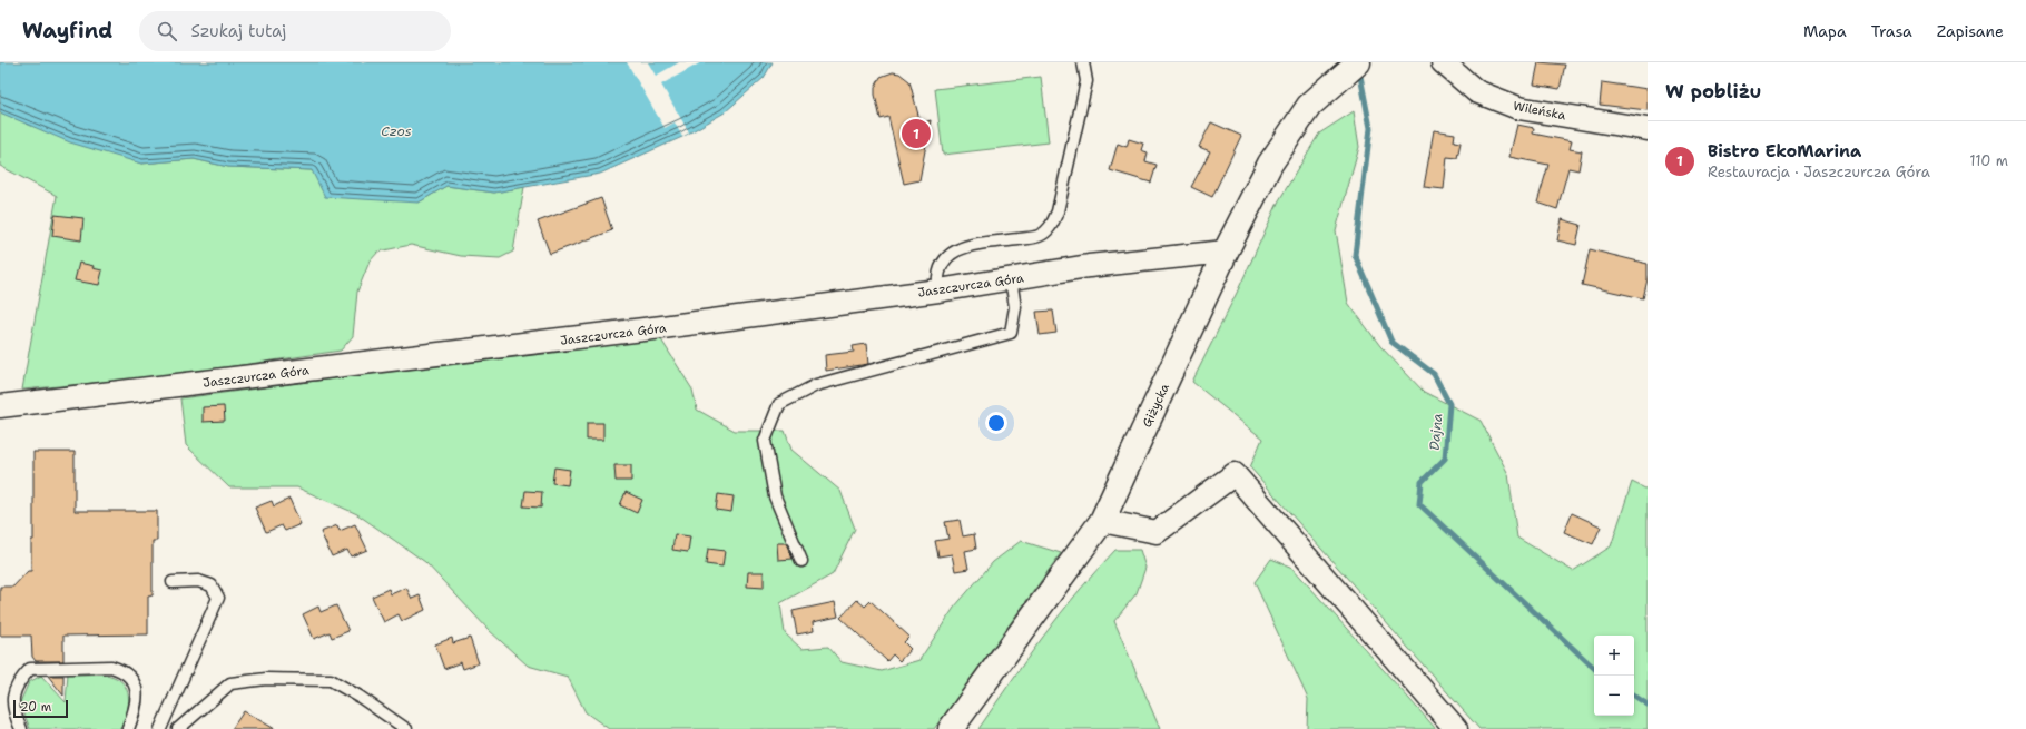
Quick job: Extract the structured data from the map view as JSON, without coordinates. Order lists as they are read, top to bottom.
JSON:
{
  "streets": {
    "street": ["Wileńska", "Jaszczurcza Góra", "Giżycka"]
  },
  "crossings": [
    ["Jaszczurcza Góra", "Giżycka"]
  ],
  "water": ["Czos", "Dajna"],
  "scale_bar": "20 m",
  "page": {
    "header": "Wayfind",
    "search": "Szukaj tutaj",
    "nav": ["Mapa", "Trasa", "Zapisane"],
    "heading": "W pobliżu",
    "pins": "1",
    "list": [
      {
        "mark": "1",
        "name": "Bistro EkoMarina",
        "note": "Restauracja · Jaszczurcza Góra",
        "value": "110 m"
      }
    ],
    "map_buttons": ["+", "−"],
    "scale": "20 m"
  }
}
